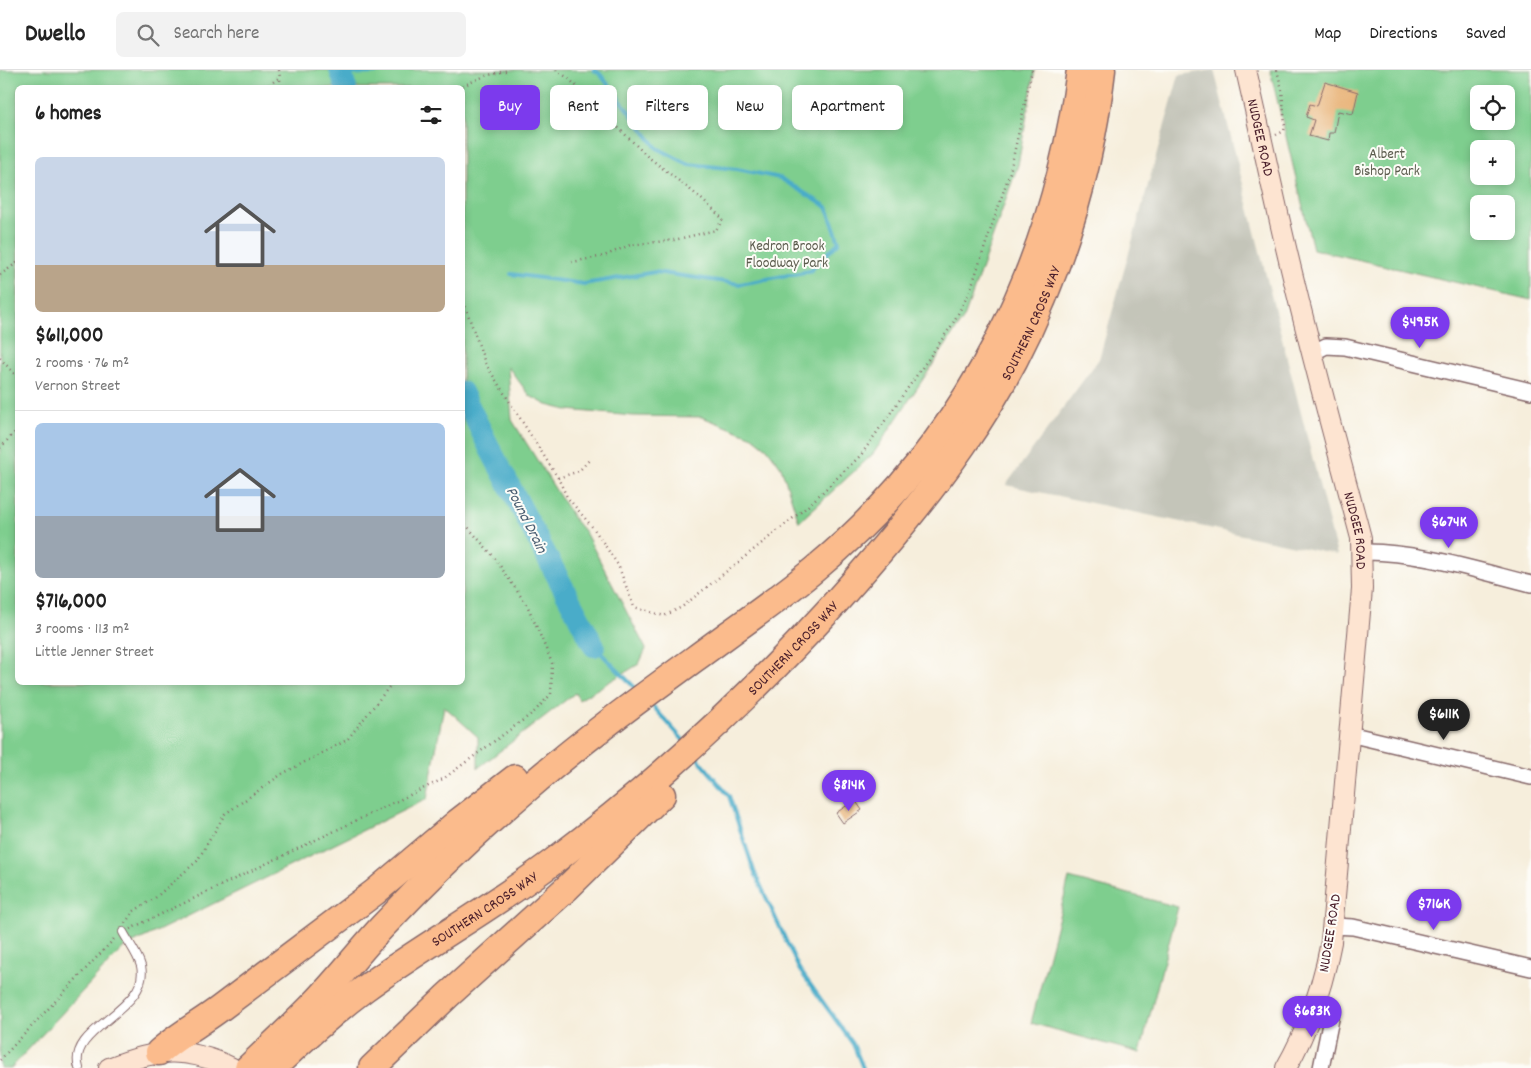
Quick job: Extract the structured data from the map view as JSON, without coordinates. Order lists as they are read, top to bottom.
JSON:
{
  "streets": {
    "highway": ["SOUTHERN CROSS WAY"],
    "main road": ["NUDGEE ROAD"]
  },
  "water": ["Pound Drain"],
  "parks": ["Albert Bishop Park", "Kedron Brook Floodway Park"],
  "page": {
    "header": "Dwello",
    "search": "Search here",
    "nav": ["Map", "Directions", "Saved"],
    "map_buttons": ["+", "−"],
    "chip": [
      "Buy",
      "Rent",
      "Filters",
      "New",
      "Apartment"
    ],
    "heading": "6 homes",
    "list": [
      {
        "name": "$611,000",
        "note": "2 rooms · 76 m² · Vernon Street"
      },
      {
        "name": "$716,000",
        "note": "3 rooms · 113 m² · Little Jenner Street"
      }
    ],
    "price": [
      "$495K",
      "$674K",
      "$611K",
      "$814K",
      "$716K",
      "$683K"
    ]
  }
}
